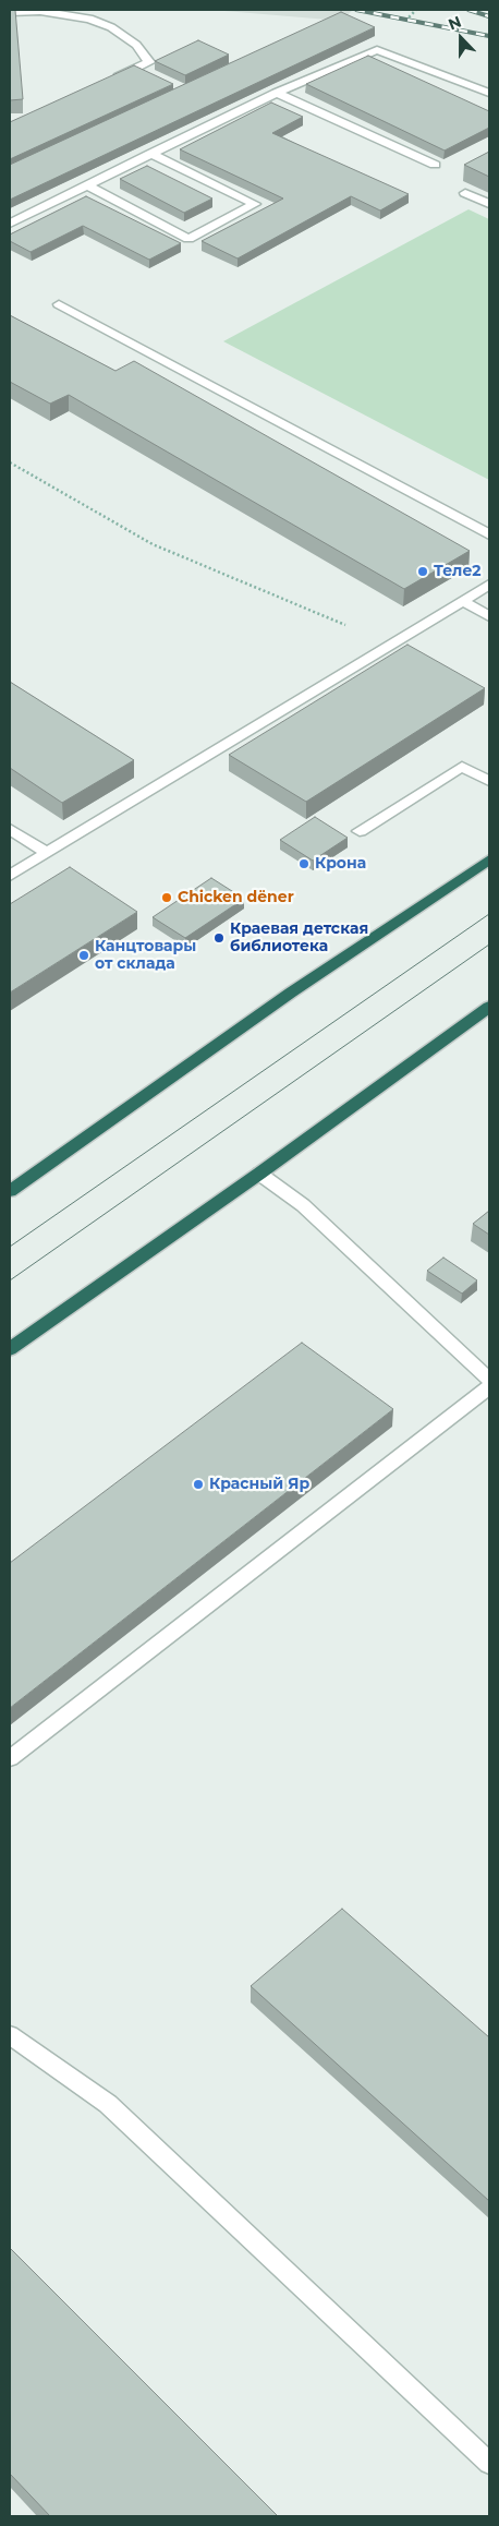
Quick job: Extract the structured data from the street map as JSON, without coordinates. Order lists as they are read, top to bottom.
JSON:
{
  "places": [
    "Теле2",
    "Крона",
    "Chicken dëner",
    "Краевая детская библиотека",
    "Канцтовары от склада",
    "Красный Яр"
  ],
  "north": "top"
}
